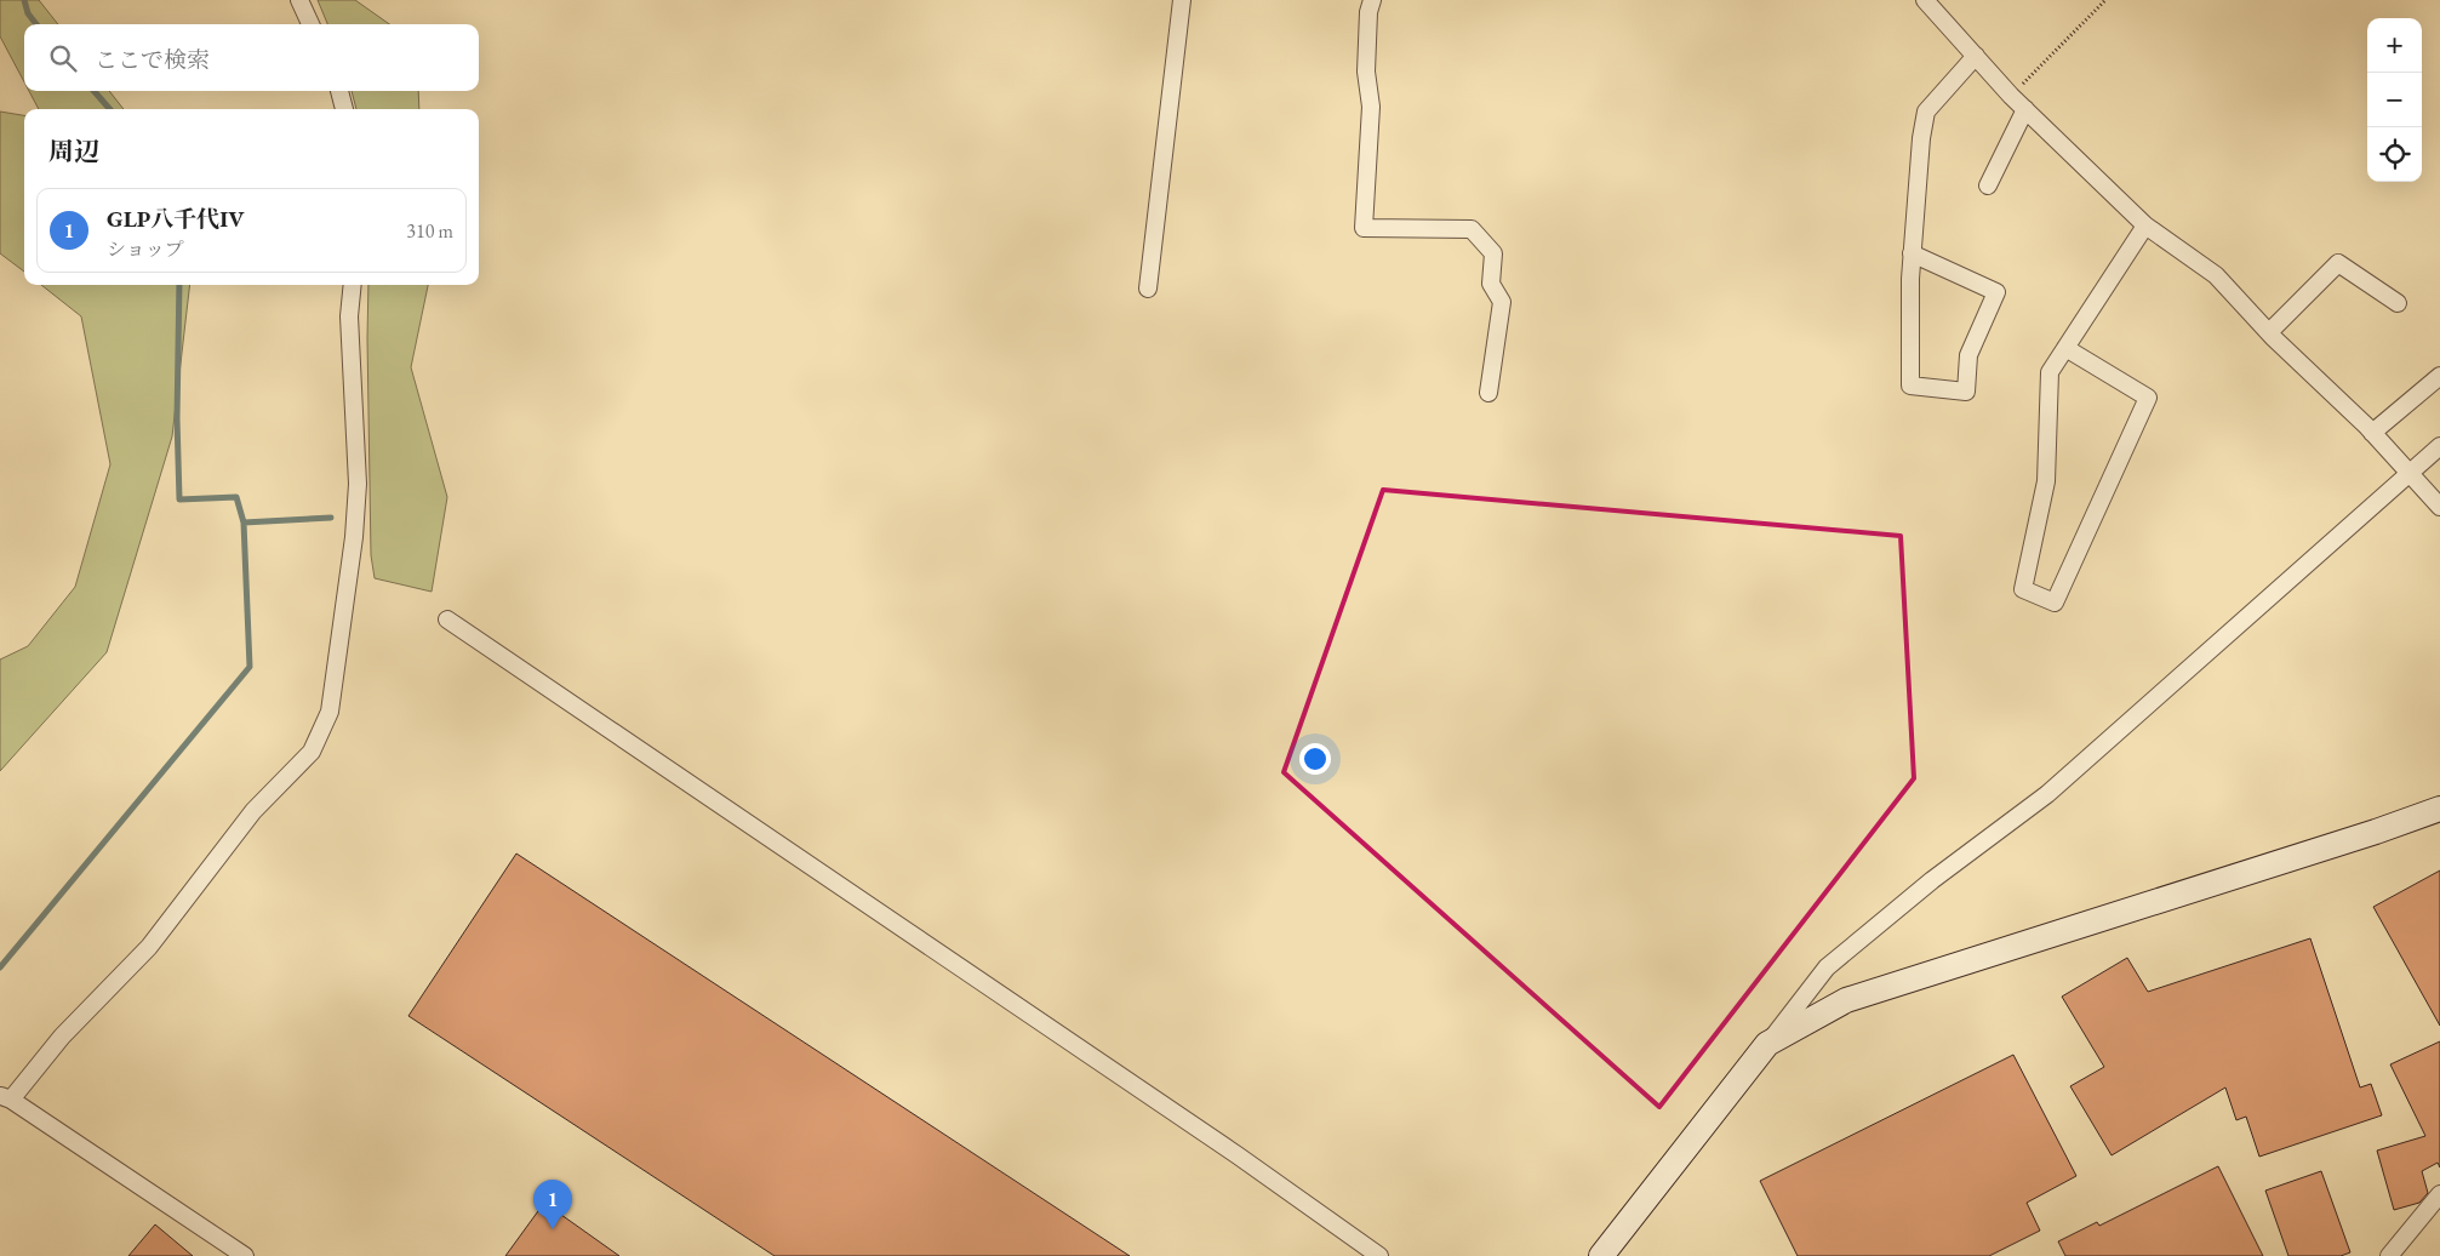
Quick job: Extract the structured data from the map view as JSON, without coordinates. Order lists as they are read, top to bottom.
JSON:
{
  "page": {
    "map_buttons": ["+", "−"],
    "search": "ここで検索",
    "heading": "周辺",
    "list": [
      {
        "mark": "1",
        "name": "GLP八千代Ⅳ",
        "note": "ショップ",
        "value": "310 m"
      }
    ],
    "pins": "1"
  }
}
